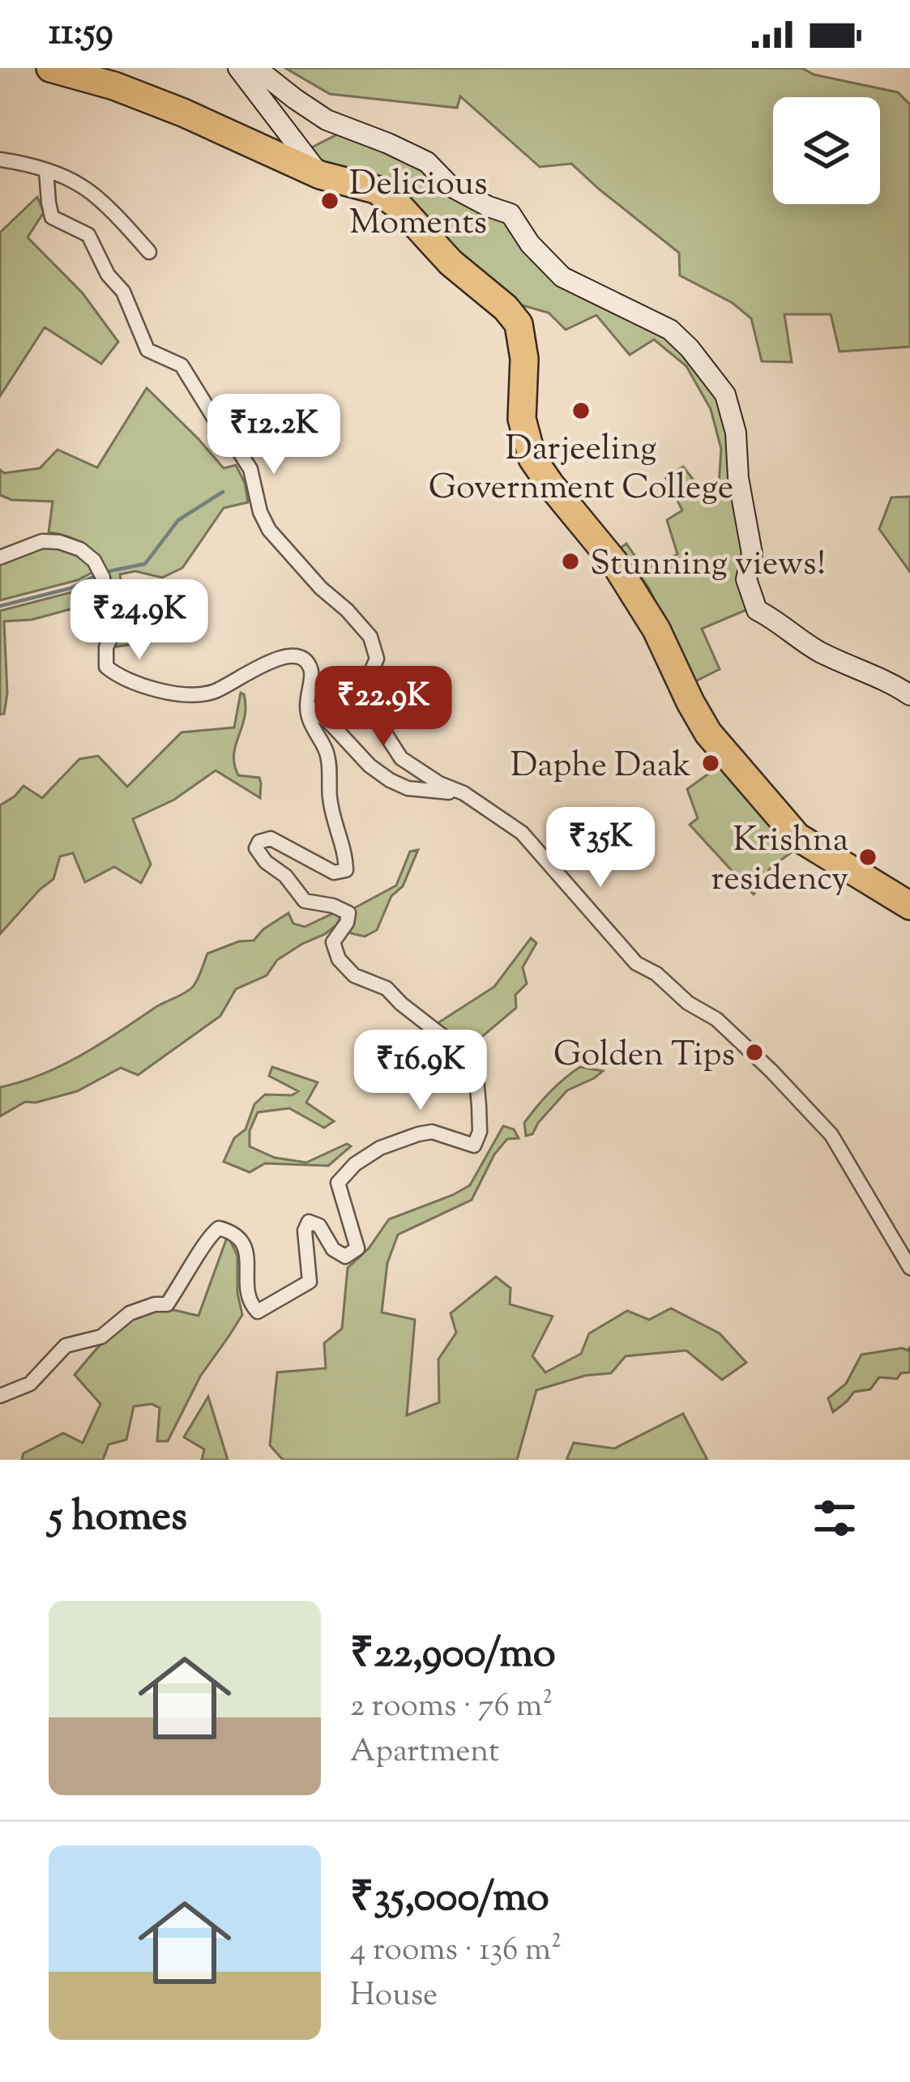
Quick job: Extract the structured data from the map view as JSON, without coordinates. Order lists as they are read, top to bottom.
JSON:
{
  "places": [
    "Delicious Moments",
    "Darjeeling Government College",
    "Stunning views!",
    "Daphe Daak",
    "Krishna residency",
    "Golden Tips"
  ],
  "page": {
    "status": "11:59",
    "price": [
      "₹12.2K",
      "₹24.9K",
      "₹22.9K",
      "₹35K",
      "₹16.9K"
    ],
    "heading": "5 homes",
    "list": [
      {
        "name": "₹22,900/mo",
        "note": "2 rooms · 76 m² · Apartment"
      },
      {
        "name": "₹35,000/mo",
        "note": "4 rooms · 136 m² · House"
      }
    ]
  }
}
